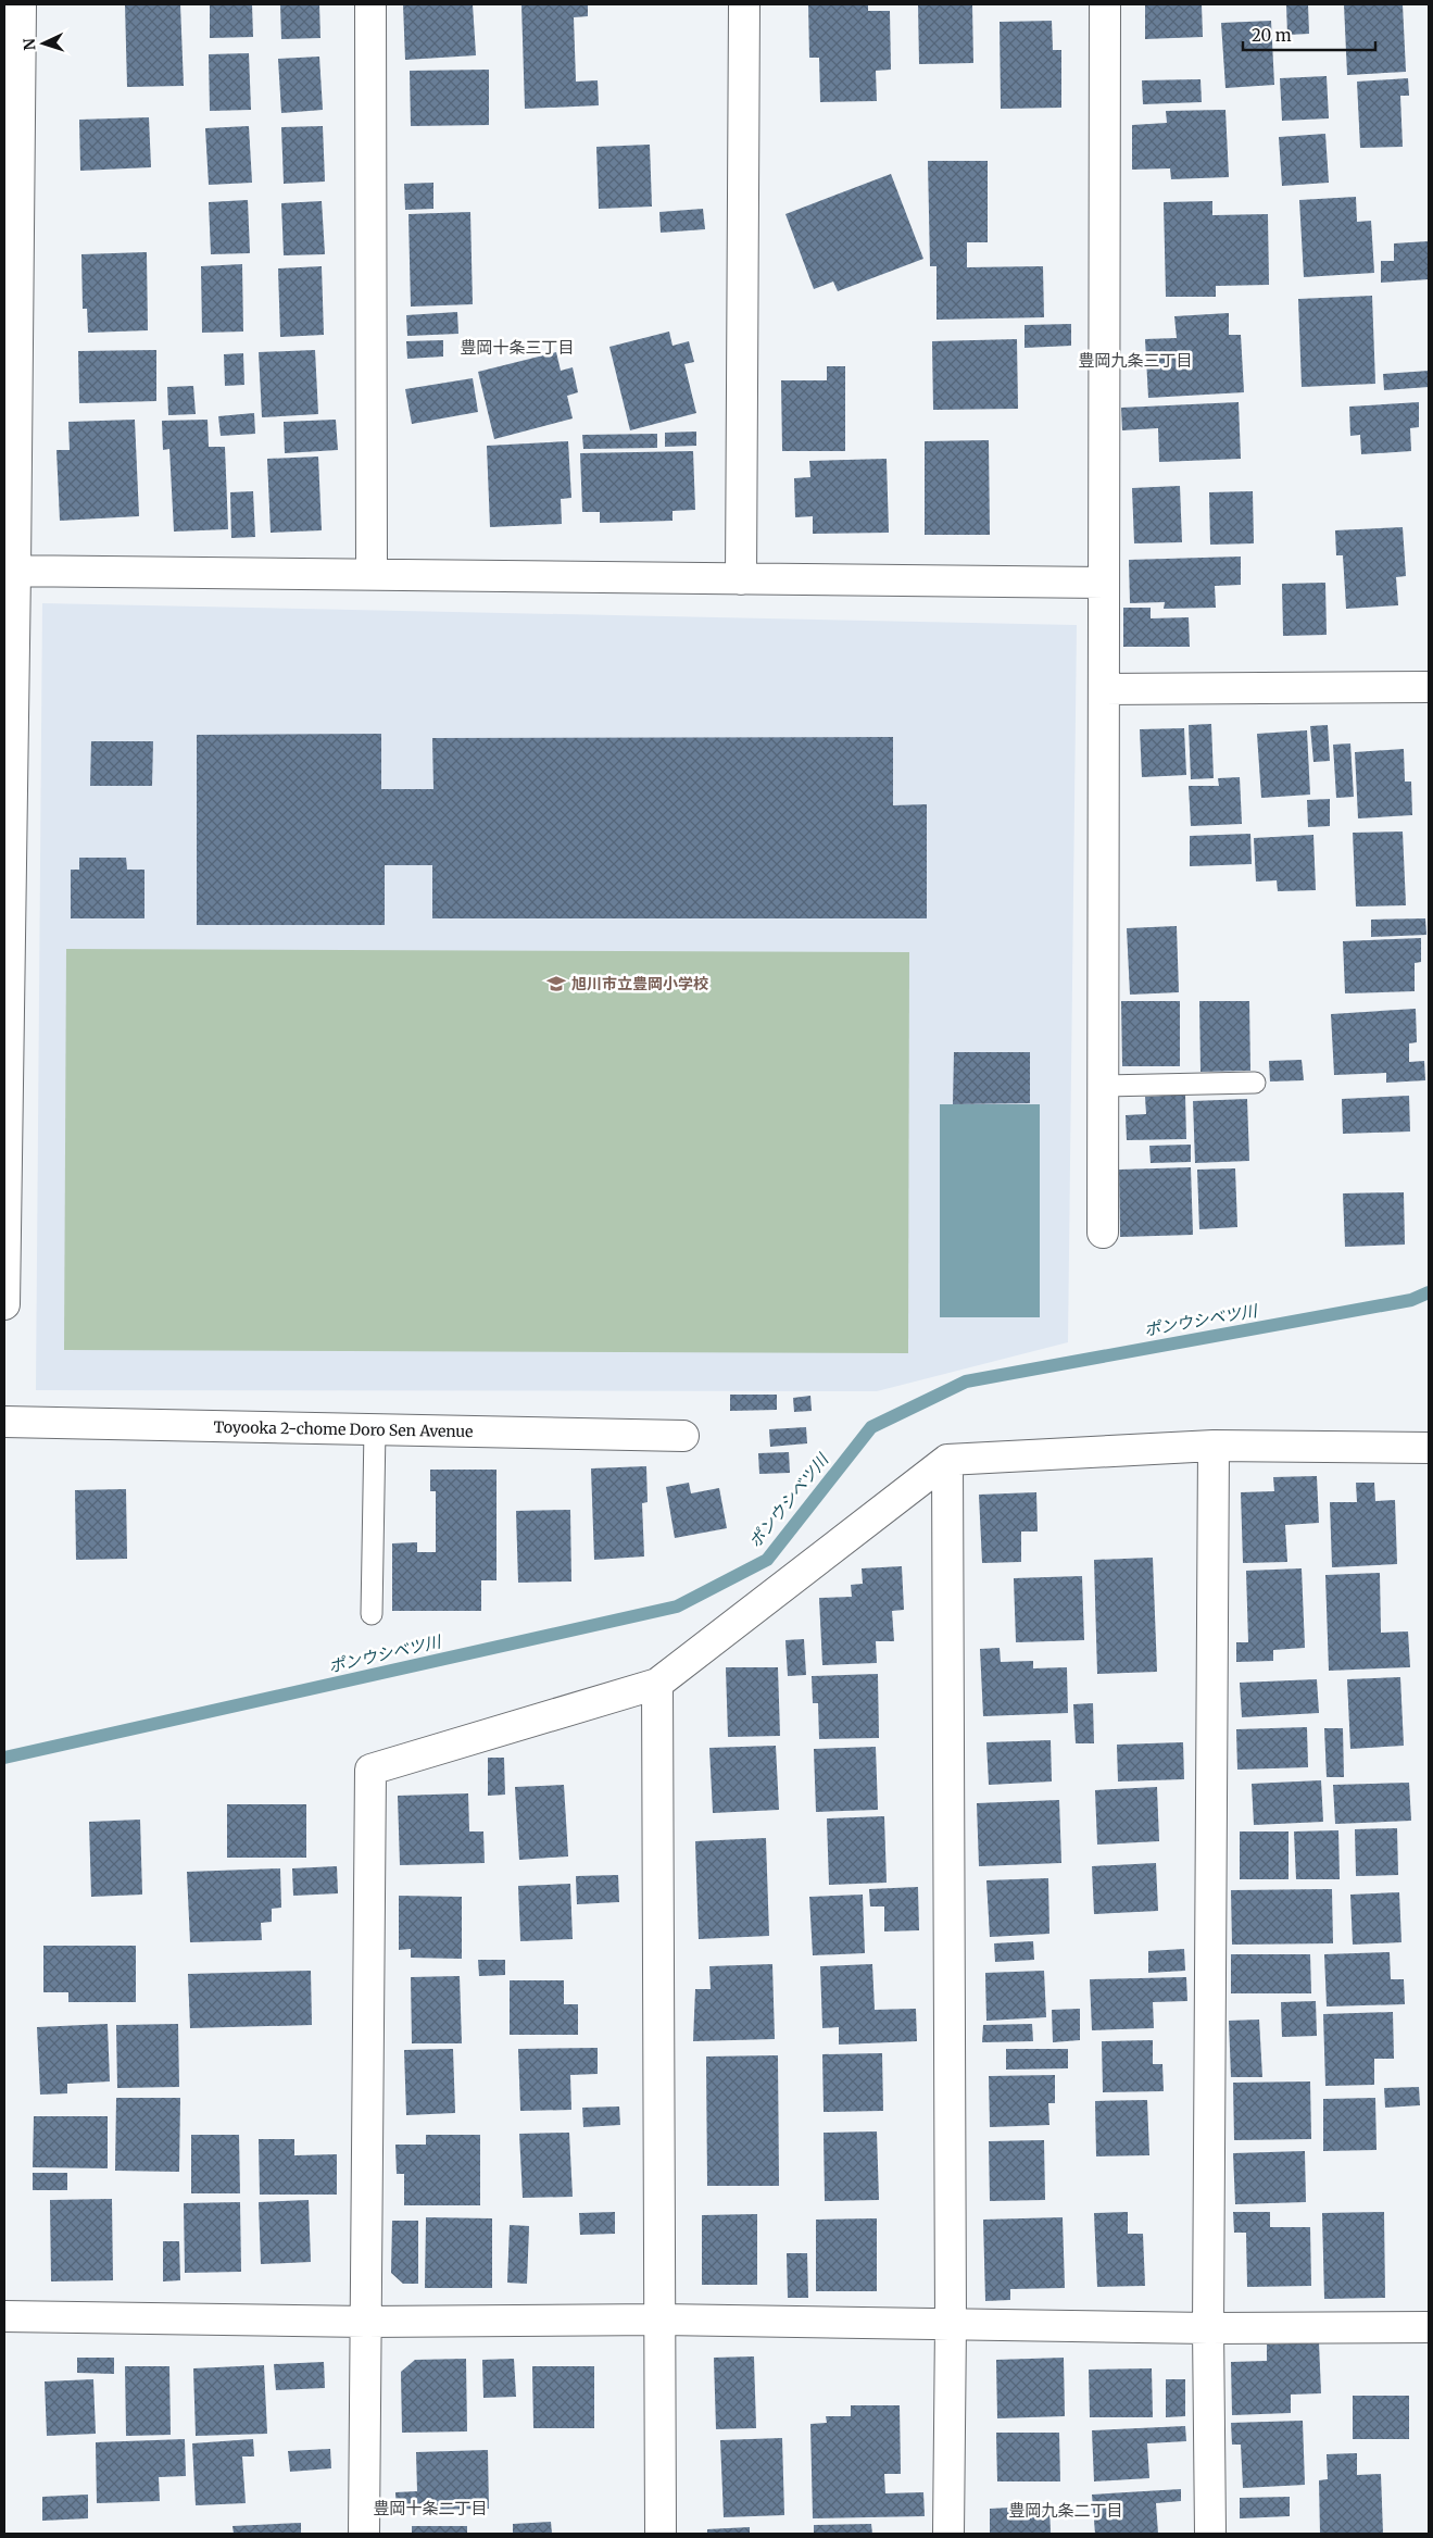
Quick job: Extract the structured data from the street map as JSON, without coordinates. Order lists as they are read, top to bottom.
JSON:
{
  "streets": {
    "street": ["Toyooka 2-chome Doro Sen Avenue"]
  },
  "districts": [
    "豊岡十条三丁目",
    "豊岡九条三丁目",
    "豊岡十条二丁目",
    "豊岡九条二丁目"
  ],
  "water": ["ポンウシベツ川"],
  "places": {
    "school or university": ["旭川市立豊岡小学校"]
  },
  "scale_bar": "20 m",
  "north": "left"
}
